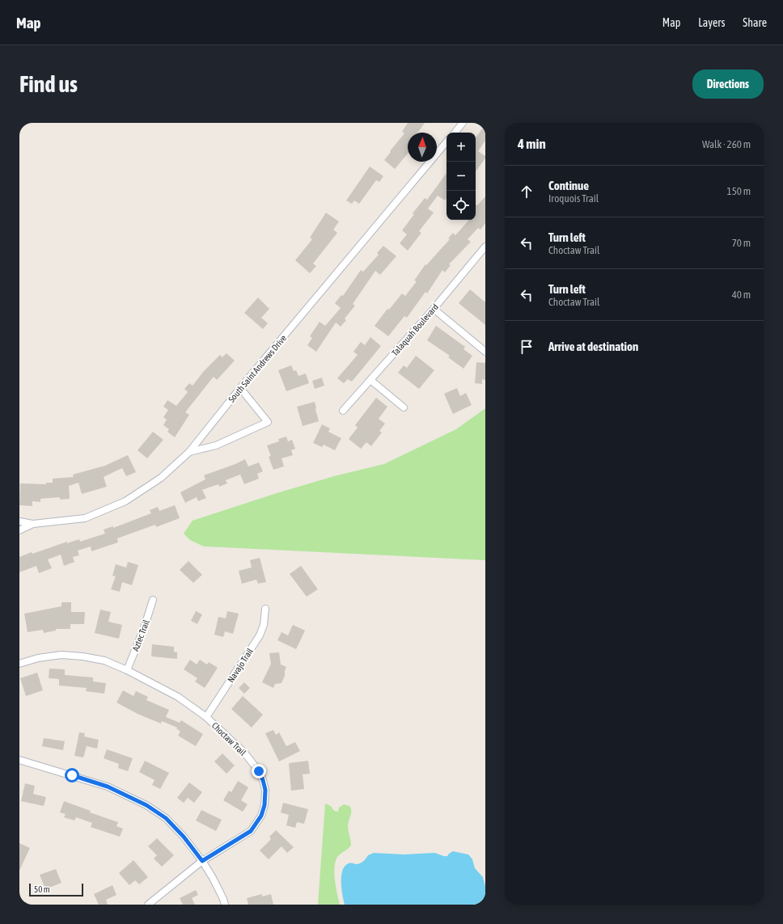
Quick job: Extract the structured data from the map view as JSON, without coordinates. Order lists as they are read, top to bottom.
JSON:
{
  "streets": {
    "street": [
      "Talaquah Boulevard",
      "South Saint Andrews Drive",
      "Aztec Trail",
      "Navajo Trail",
      "Choctaw Trail"
    ]
  },
  "crossings": [
    ["Aztec Trail", "Choctaw Trail"],
    ["Navajo Trail", "Choctaw Trail"]
  ],
  "scale_bar": "50 m",
  "north": "top",
  "page": {
    "header": "Map",
    "nav": ["Map", "Layers", "Share"],
    "buttons": "Directions",
    "title": "Find us",
    "heading": ["4 min", "Walk · 260 m"],
    "map_buttons": ["+", "−"],
    "list": [
      ["Continue", "Iroquois Trail", "150 m"],
      ["Turn left", "Choctaw Trail", "70 m"],
      ["Turn left", "Choctaw Trail", "40 m"],
      "Arrive at destination"
    ],
    "scale": "50 m"
  }
}
